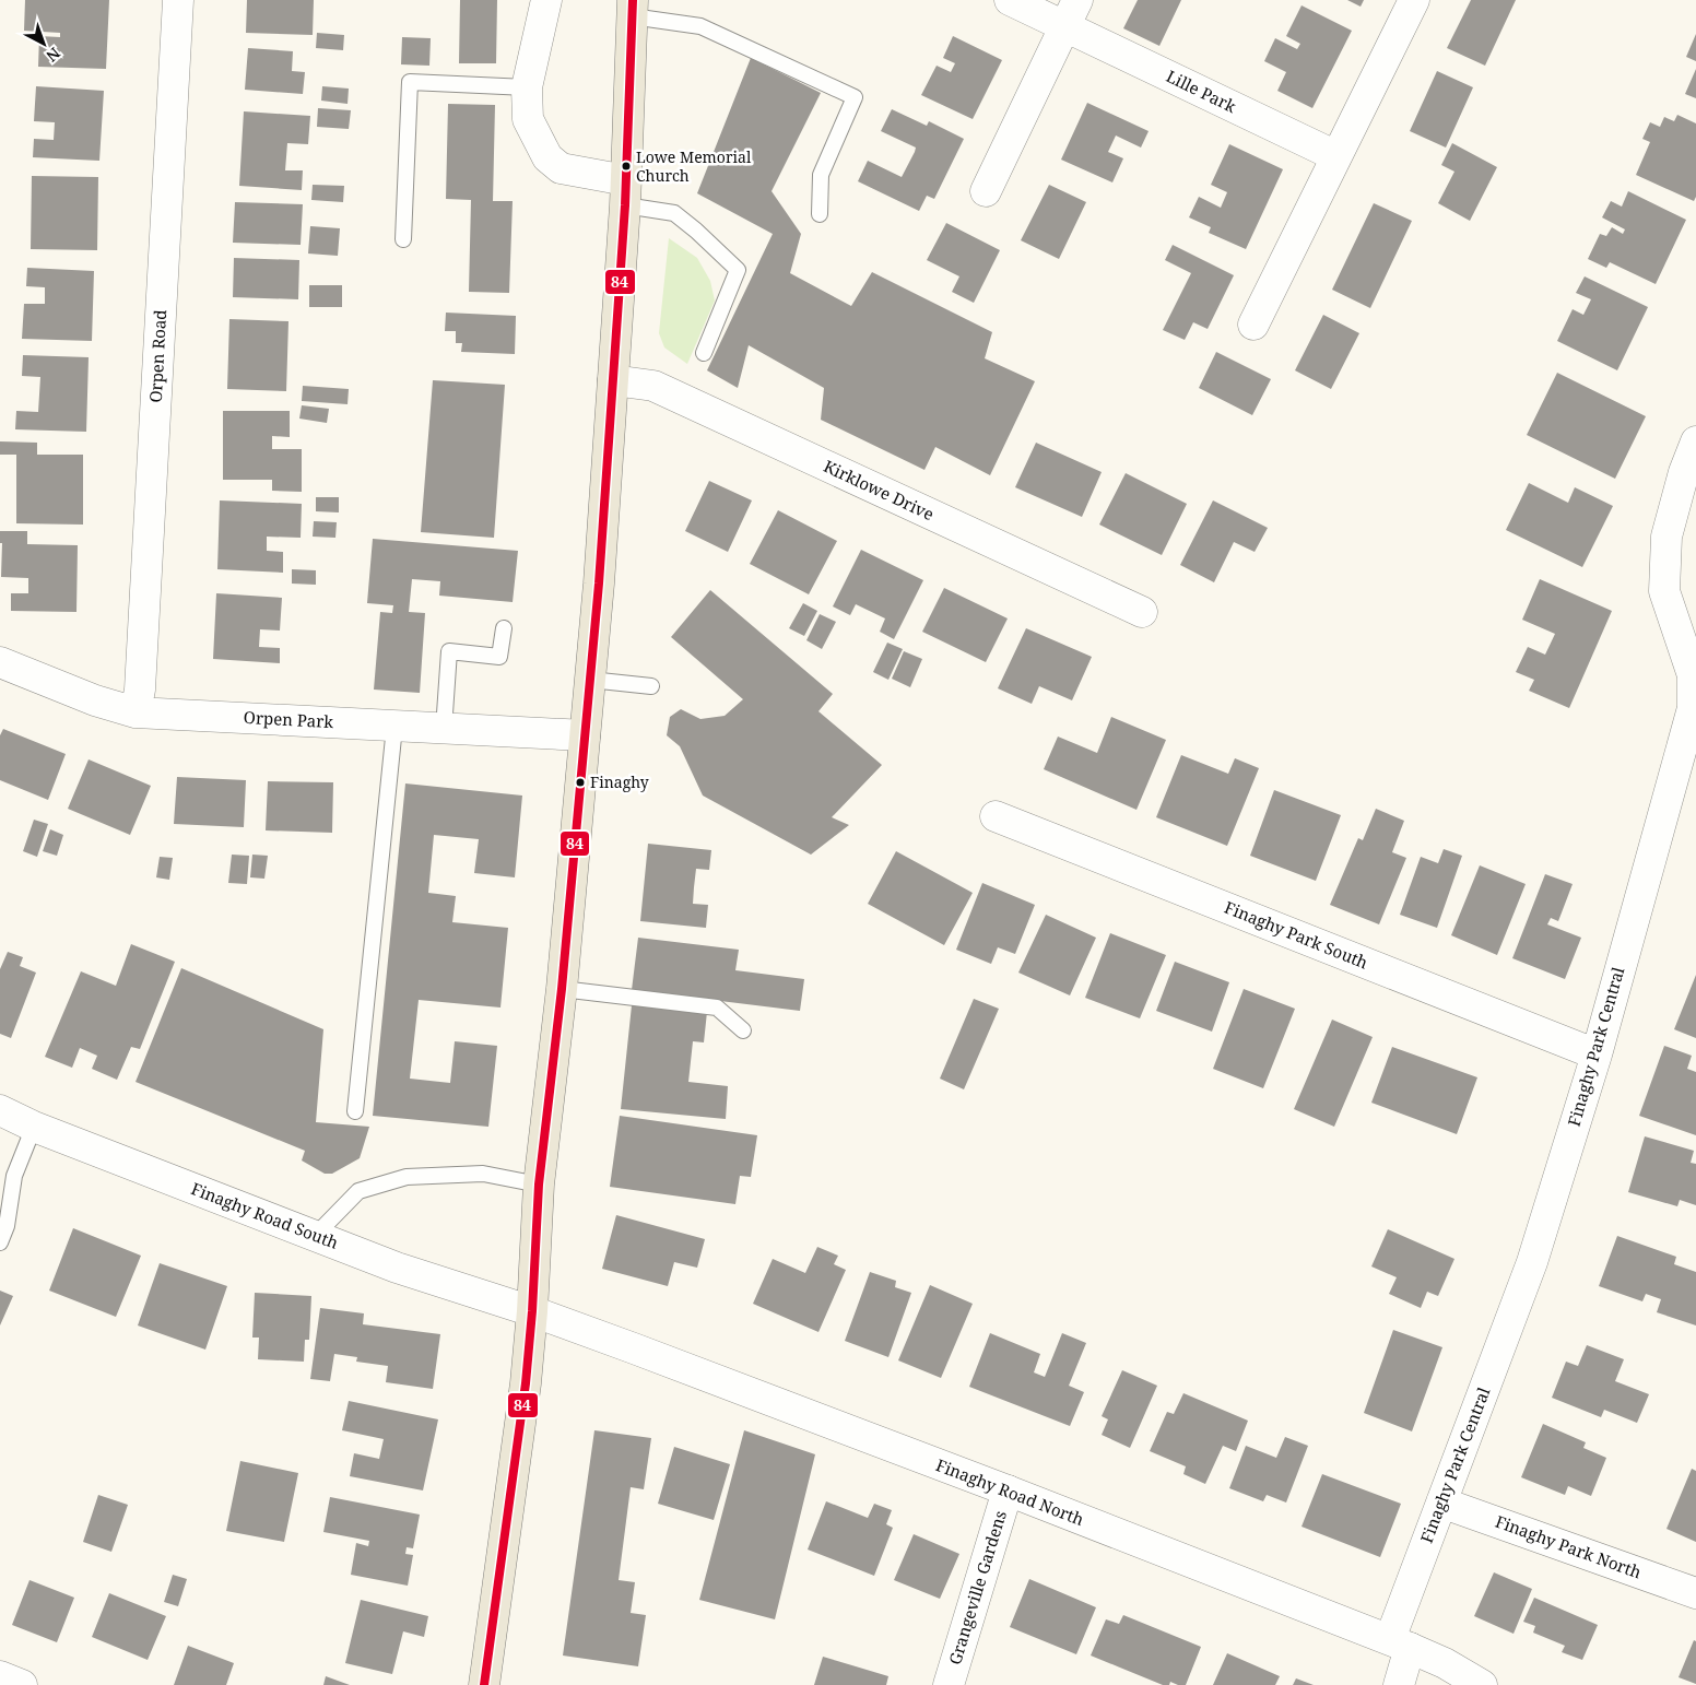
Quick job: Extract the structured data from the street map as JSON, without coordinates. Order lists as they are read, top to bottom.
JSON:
{
  "streets": {
    "street": [
      "Lille Park",
      "Orpen Road",
      "Kirklowe Drive",
      "Orpen Park",
      "Finaghy Park South",
      "Finaghy Park Central",
      "Finaghy Road South",
      "Finaghy Road North",
      "Finaghy Park North",
      "Grangeville Gardens"
    ]
  },
  "crossings": [
    ["Orpen Road", "Orpen Park"],
    ["Finaghy Park South", "Finaghy Park Central"],
    ["Finaghy Park Central", "Finaghy Road North"],
    ["Finaghy Park Central", "Finaghy Park North"],
    ["Finaghy Road South", "Finaghy Road North"],
    ["Finaghy Road North", "Grangeville Gardens"]
  ],
  "places": ["Lowe Memorial Church", "Finaghy"],
  "lines": ["transit line 84"],
  "north": "bottom right"
}
